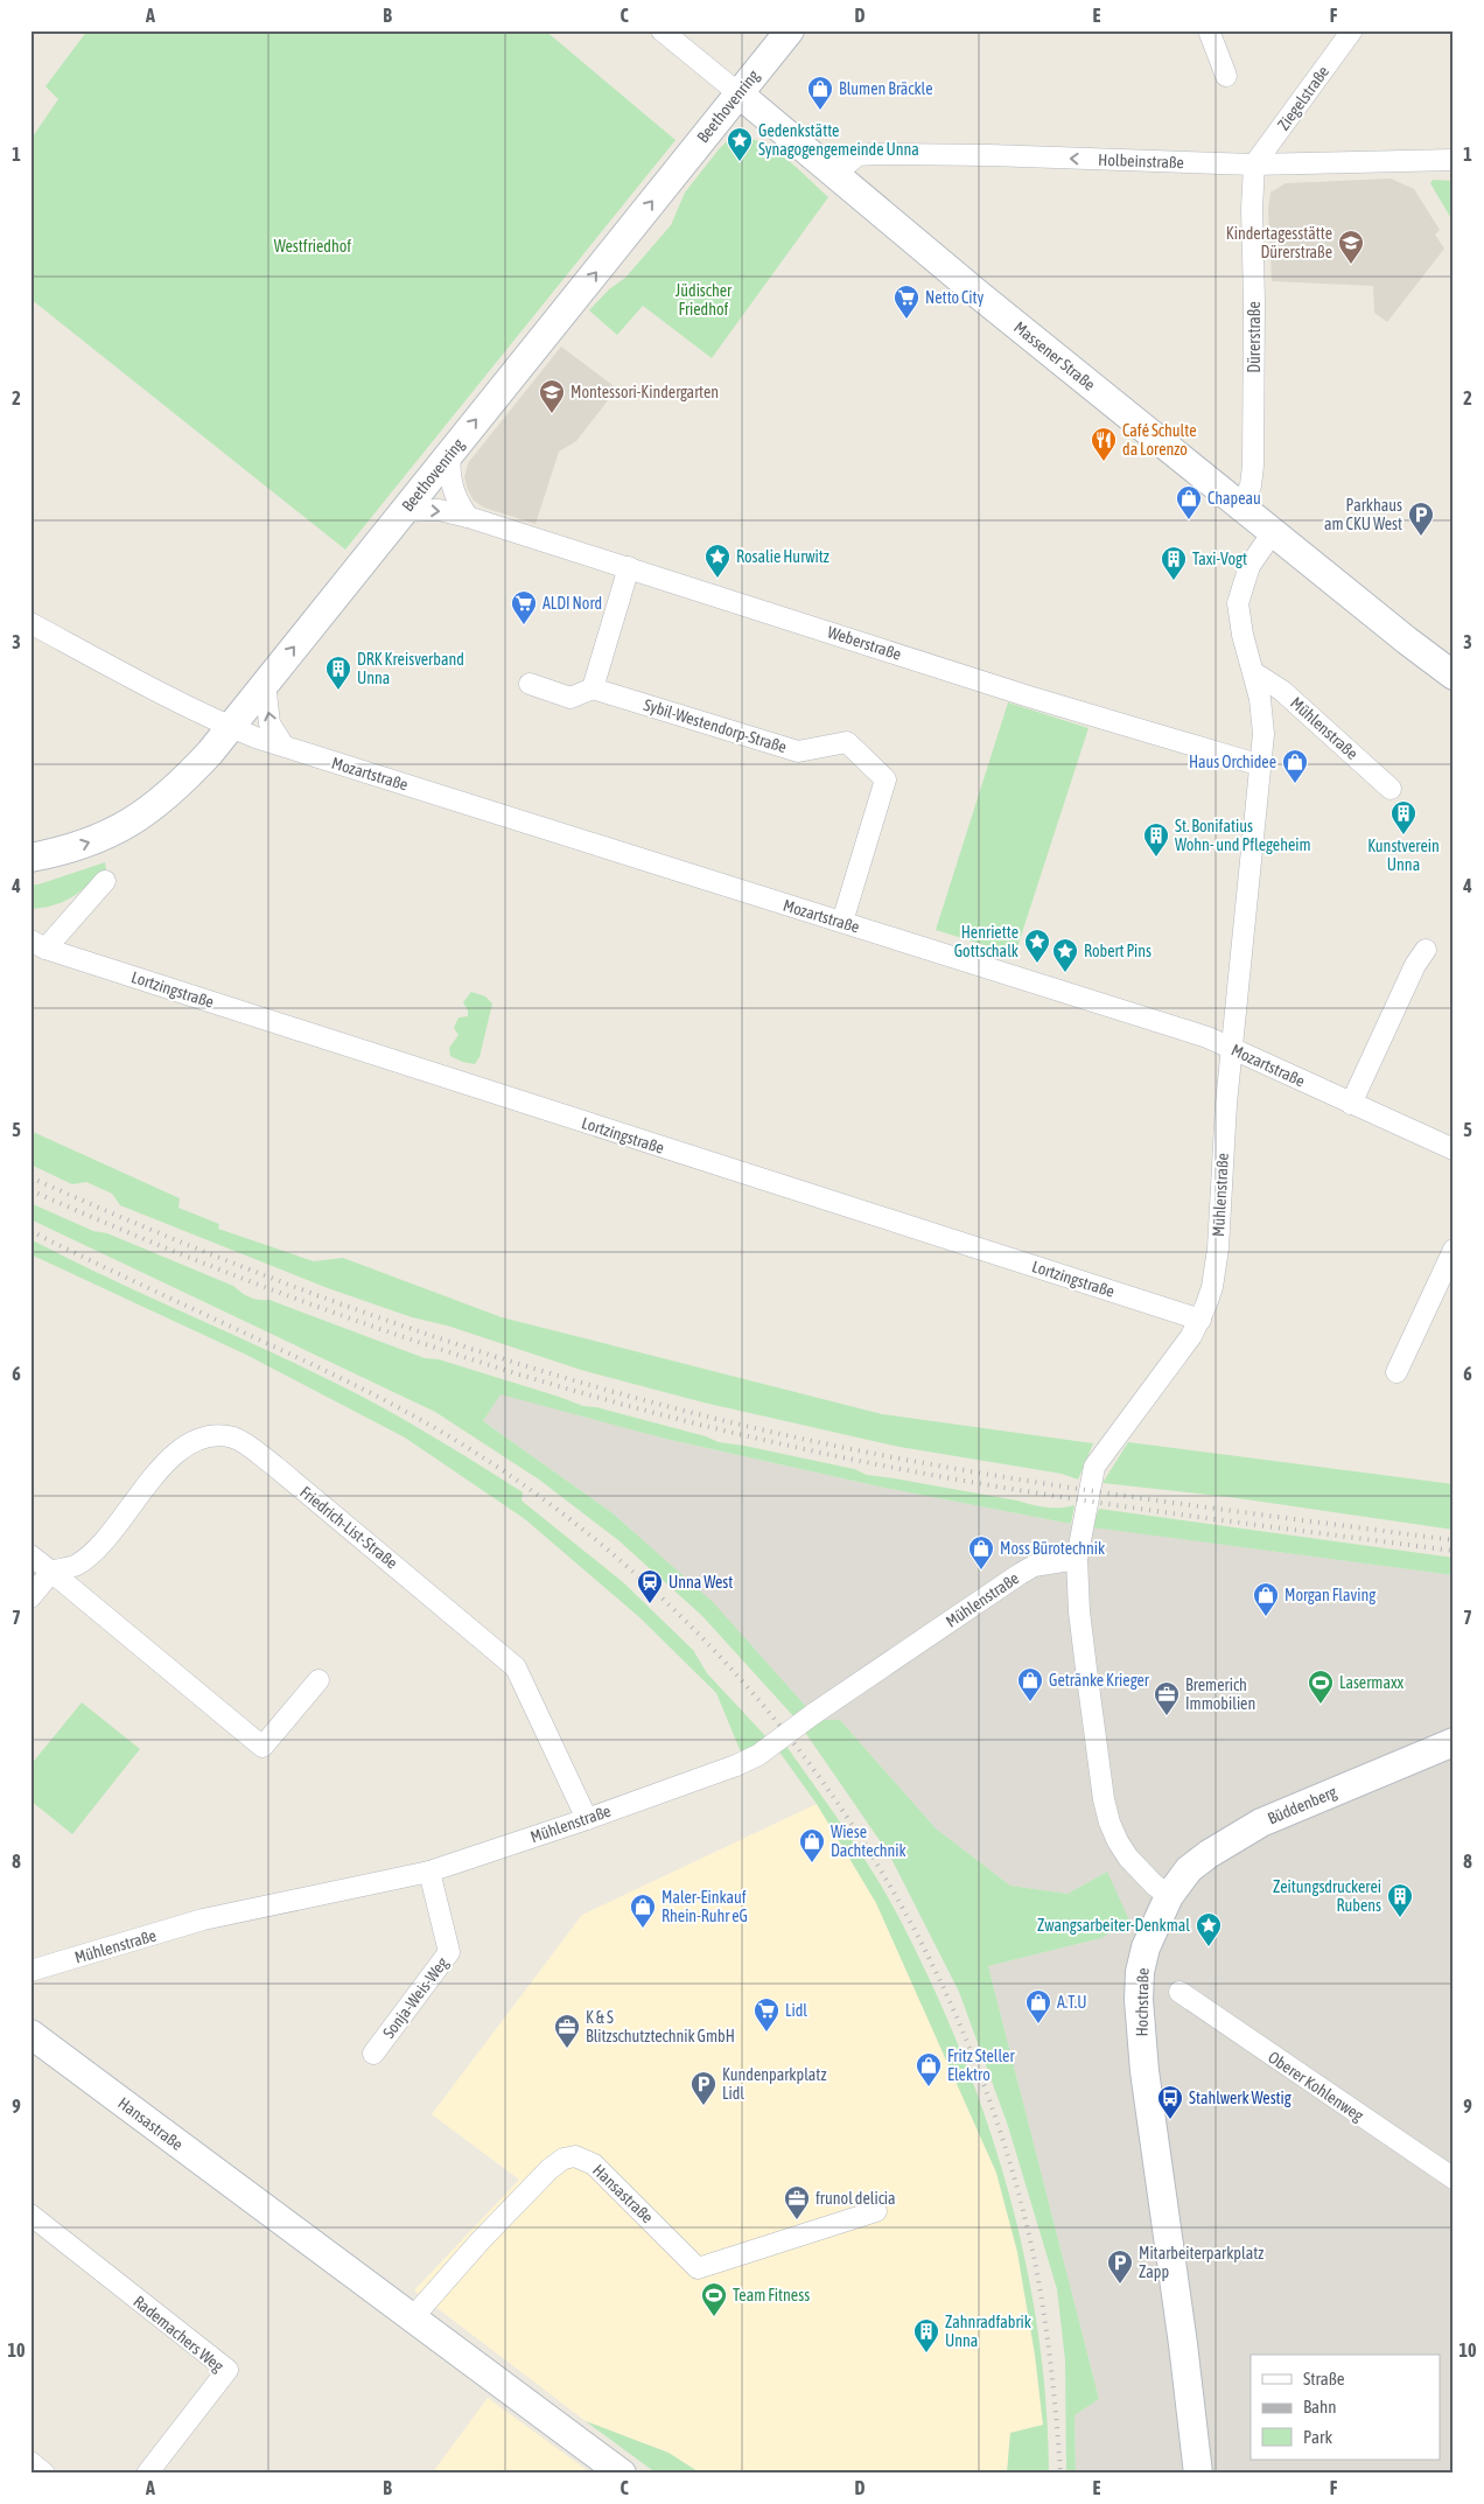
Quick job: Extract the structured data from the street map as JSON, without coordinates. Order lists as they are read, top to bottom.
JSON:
{
  "streets": {
    "main road": [
      "Beethovenring",
      "Massener Straße",
      "Büddenberg",
      "Hochstraße",
      "Hansastraße"
    ],
    "street": [
      "Ziegelstraße",
      "Holbeinstraße",
      "Dürerstraße",
      "Weberstraße",
      "Sybil-Westendorp-Straße",
      "Mühlenstraße",
      "Mozartstraße",
      "Lortzingstraße",
      "Friedrich-List-Straße",
      "Sonja-Weis-Weg",
      "Oberer Kohlenweg",
      "Rademachers Weg"
    ]
  },
  "crossings": [
    ["Ziegelstraße", "Holbeinstraße"],
    ["Ziegelstraße", "Dürerstraße"],
    ["Beethovenring", "Massener Straße"],
    ["Beethovenring", "Weberstraße"],
    ["Beethovenring", "Mozartstraße"],
    ["Holbeinstraße", "Dürerstraße"],
    ["Holbeinstraße", "Massener Straße"],
    ["Dürerstraße", "Massener Straße"],
    ["Massener Straße", "Mühlenstraße"],
    ["Weberstraße", "Mühlenstraße"],
    ["Sybil-Westendorp-Straße", "Mozartstraße"],
    ["Mühlenstraße", "Mozartstraße"],
    ["Mühlenstraße", "Lortzingstraße"],
    ["Mühlenstraße", "Friedrich-List-Straße"],
    ["Mühlenstraße", "Sonja-Weis-Weg"],
    ["Büddenberg", "Hochstraße"]
  ],
  "one_way": ["Beethovenring", "Holbeinstraße"],
  "parks": ["Westfriedhof", "Jüdischer Friedhof"],
  "places": {
    "shop": [
      "Blumen Bräckle",
      "Chapeau",
      "Haus Orchidee",
      "Moss Bürotechnik",
      "Morgan Flaving",
      "Getränke Krieger",
      "Wiese Dachtechnik",
      "Maler-Einkauf Rhein-Ruhr eG",
      "A.T.U",
      "Fritz Steller Elektro"
    ],
    "place": [
      "Gedenkstätte Synagogengemeinde Unna",
      "Rosalie Hurwitz",
      "Henriette Gottschalk",
      "Robert Pins",
      "Zwangsarbeiter-Denkmal"
    ],
    "school or university": ["Kindertagesstätte Dürerstraße", "Montessori-Kindergarten"],
    "supermarket": ["Netto City", "ALDI Nord", "Lidl"],
    "restaurant": ["Café Schulte da Lorenzo"],
    "parking": ["Parkhaus am CKU West", "Kundenparkplatz Lidl", "Mitarbeiterparkplatz Zapp"],
    "building": [
      "Taxi-Vogt",
      "DRK Kreisverband Unna",
      "Kunstverein Unna",
      "St. Bonifatius Wohn- und Pflegeheim",
      "Zeitungsdruckerei Rubens",
      "Zahnradfabrik Unna"
    ],
    "station": ["Unna West"],
    "sports": ["Lasermaxx", "Team Fitness"],
    "office": ["Bremerich Immobilien", "K & S Blitzschutztechnik GmbH", "frunol delicia"],
    "bus stop": ["Stahlwerk Westig"]
  },
  "legend": ["Straße", "Bahn", "Park"],
  "grid": {
    "columns": [
      "A",
      "B",
      "C",
      "D",
      "E",
      "F"
    ],
    "rows": [
      "1",
      "2",
      "3",
      "4",
      "5",
      "6",
      "7",
      "8",
      "9",
      "10"
    ]
  }
}
